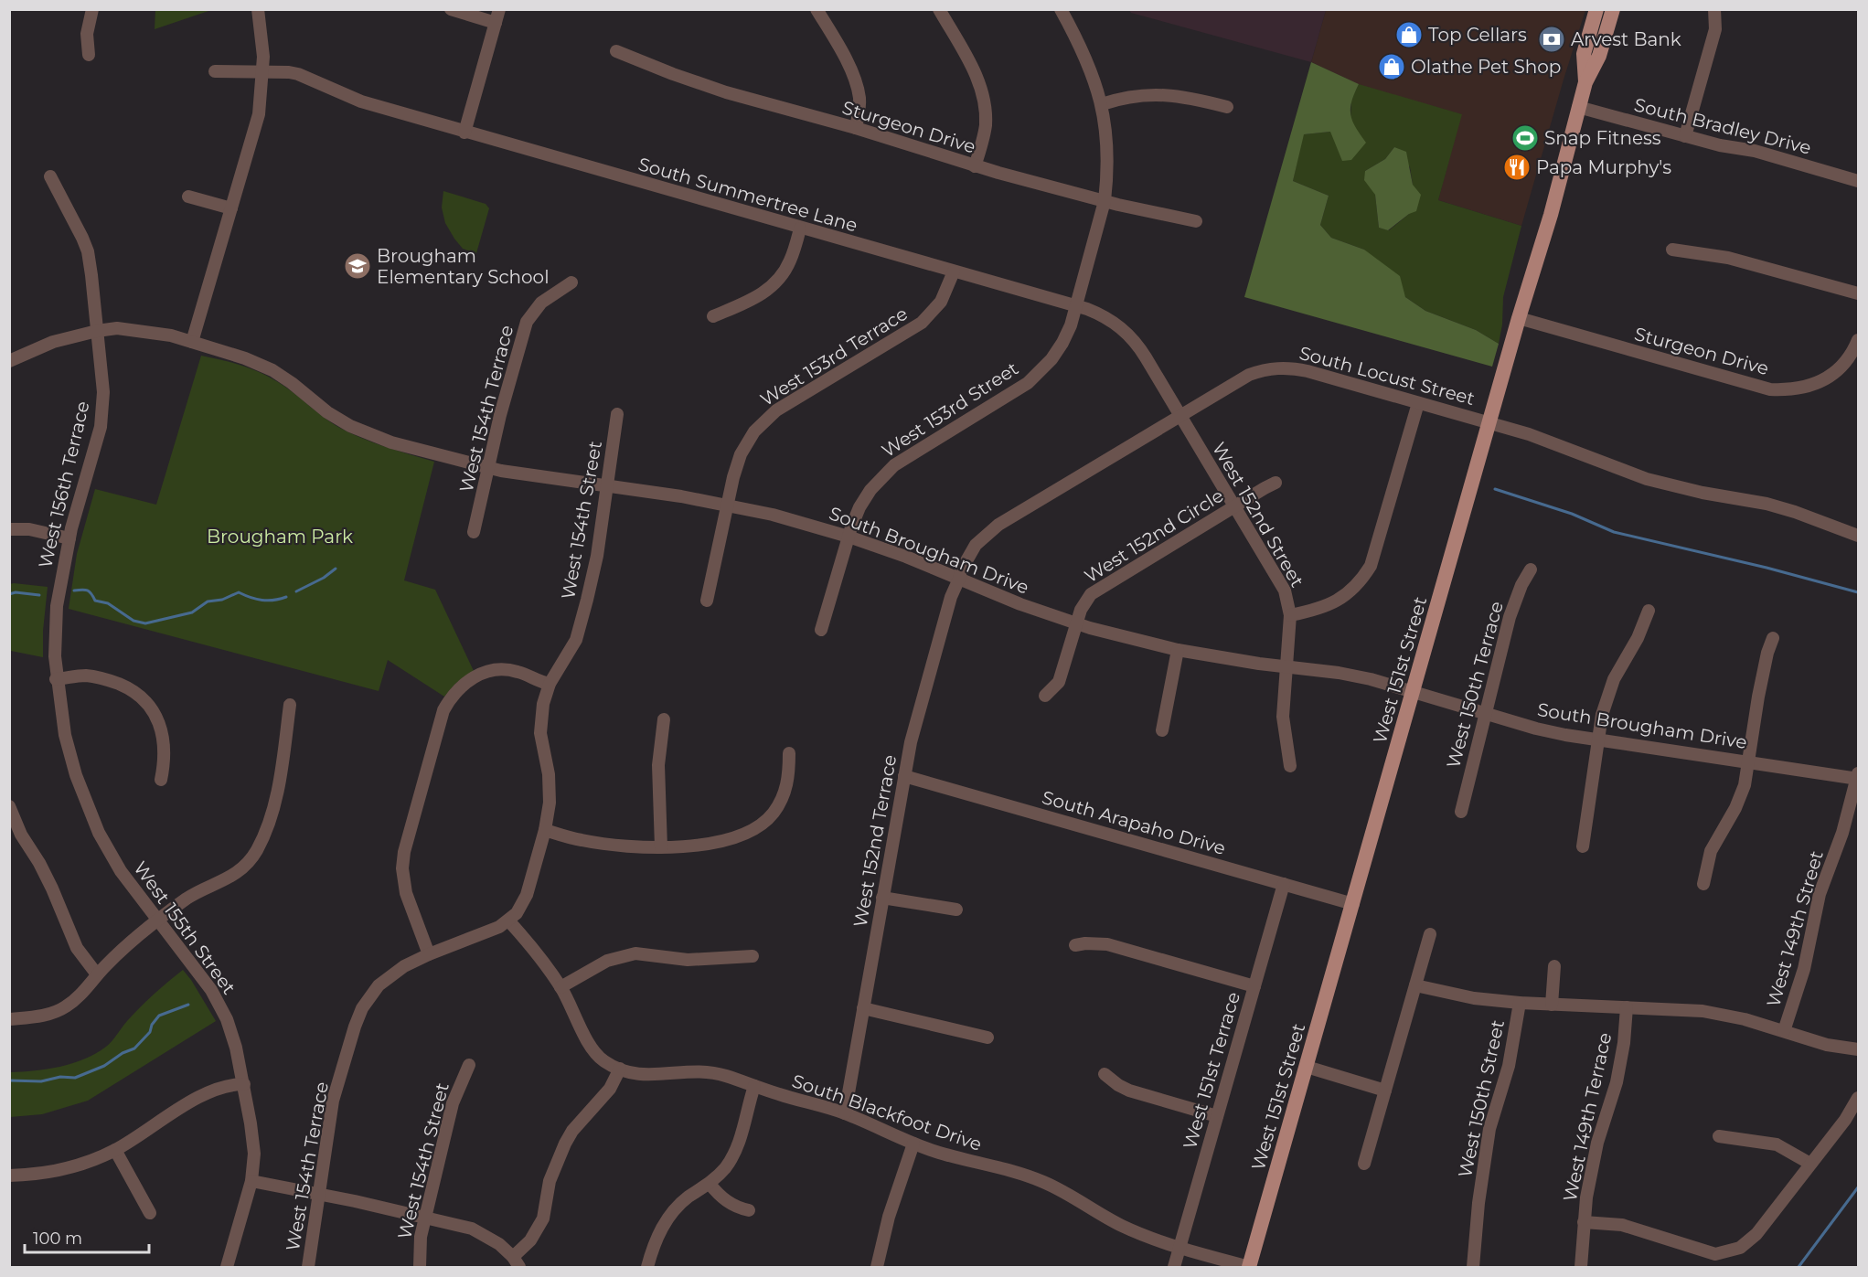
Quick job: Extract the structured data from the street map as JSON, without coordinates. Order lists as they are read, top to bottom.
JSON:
{
  "streets": {
    "main road": ["West 151st Street"],
    "street": [
      "South Bradley Drive",
      "Sturgeon Drive",
      "South Summertree Lane",
      "West 153rd Terrace",
      "South Locust Street",
      "West 154th Terrace",
      "West 153rd Street",
      "West 156th Terrace",
      "West 152nd Street",
      "West 154th Street",
      "West 152nd Circle",
      "South Brougham Drive",
      "West 150th Terrace",
      "South Arapaho Drive",
      "West 152nd Terrace",
      "West 155th Street",
      "West 149th Street",
      "West 151st Terrace",
      "West 150th Street",
      "South Blackfoot Drive",
      "West 149th Terrace"
    ]
  },
  "crossings": [
    ["South Bradley Drive", "West 151st Street"],
    ["Sturgeon Drive", "West 153rd Street"],
    ["Sturgeon Drive", "West 151st Street"],
    ["South Summertree Lane", "West 153rd Terrace"],
    ["South Summertree Lane", "South Locust Street"],
    ["South Summertree Lane", "West 153rd Street"],
    ["South Summertree Lane", "West 152nd Street"],
    ["West 153rd Terrace", "South Brougham Drive"],
    ["South Locust Street", "West 152nd Street"],
    ["South Locust Street", "South Brougham Drive"],
    ["South Locust Street", "West 151st Street"],
    ["South Locust Street", "West 152nd Terrace"],
    ["West 154th Terrace", "South Brougham Drive"],
    ["West 153rd Street", "South Brougham Drive"],
    ["West 156th Terrace", "South Brougham Drive"],
    ["West 156th Terrace", "West 155th Street"],
    ["West 152nd Street", "West 152nd Circle"],
    ["West 152nd Street", "South Brougham Drive"],
    ["West 154th Street", "South Brougham Drive"],
    ["West 152nd Circle", "South Brougham Drive"],
    ["South Brougham Drive", "West 151st Street"],
    ["South Brougham Drive", "West 150th Terrace"],
    ["South Brougham Drive", "West 152nd Terrace"],
    ["South Brougham Drive", "West 149th Street"],
    ["West 151st Street", "South Arapaho Drive"],
    ["West 151st Street", "South Blackfoot Drive"],
    ["South Arapaho Drive", "West 152nd Terrace"],
    ["South Arapaho Drive", "West 151st Terrace"],
    ["West 152nd Terrace", "South Blackfoot Drive"],
    ["West 151st Terrace", "South Blackfoot Drive"]
  ],
  "parks": ["Brougham Park"],
  "places": {
    "shop": ["Top Cellars", "Olathe Pet Shop"],
    "bank": ["Arvest Bank"],
    "sports": ["Snap Fitness"],
    "restaurant": ["Papa Murphy's"],
    "school or university": ["Brougham Elementary School"]
  },
  "scale_bar": "100 m"
}
